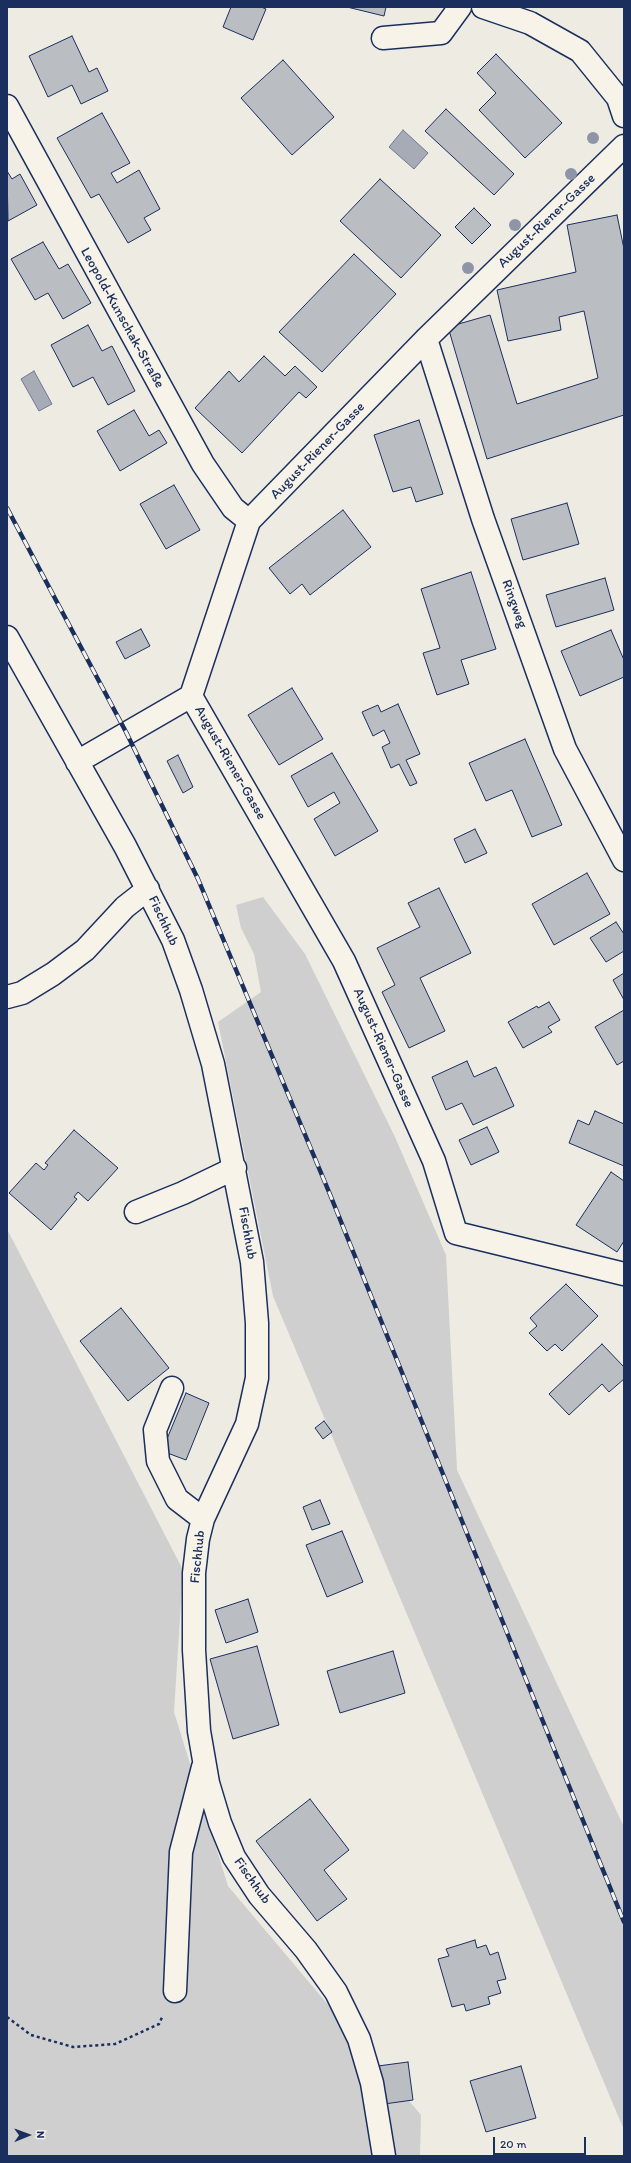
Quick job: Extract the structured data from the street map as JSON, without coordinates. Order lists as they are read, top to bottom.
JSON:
{
  "streets": {
    "street": [
      "August-Riener-Gasse",
      "Leopold-Kunschak-Straße",
      "Ringweg",
      "Fischhub"
    ]
  },
  "crossings": [
    ["August-Riener-Gasse", "Leopold-Kunschak-Straße"],
    ["August-Riener-Gasse", "Ringweg"]
  ],
  "scale_bar": "20 m",
  "north": "right"
}
